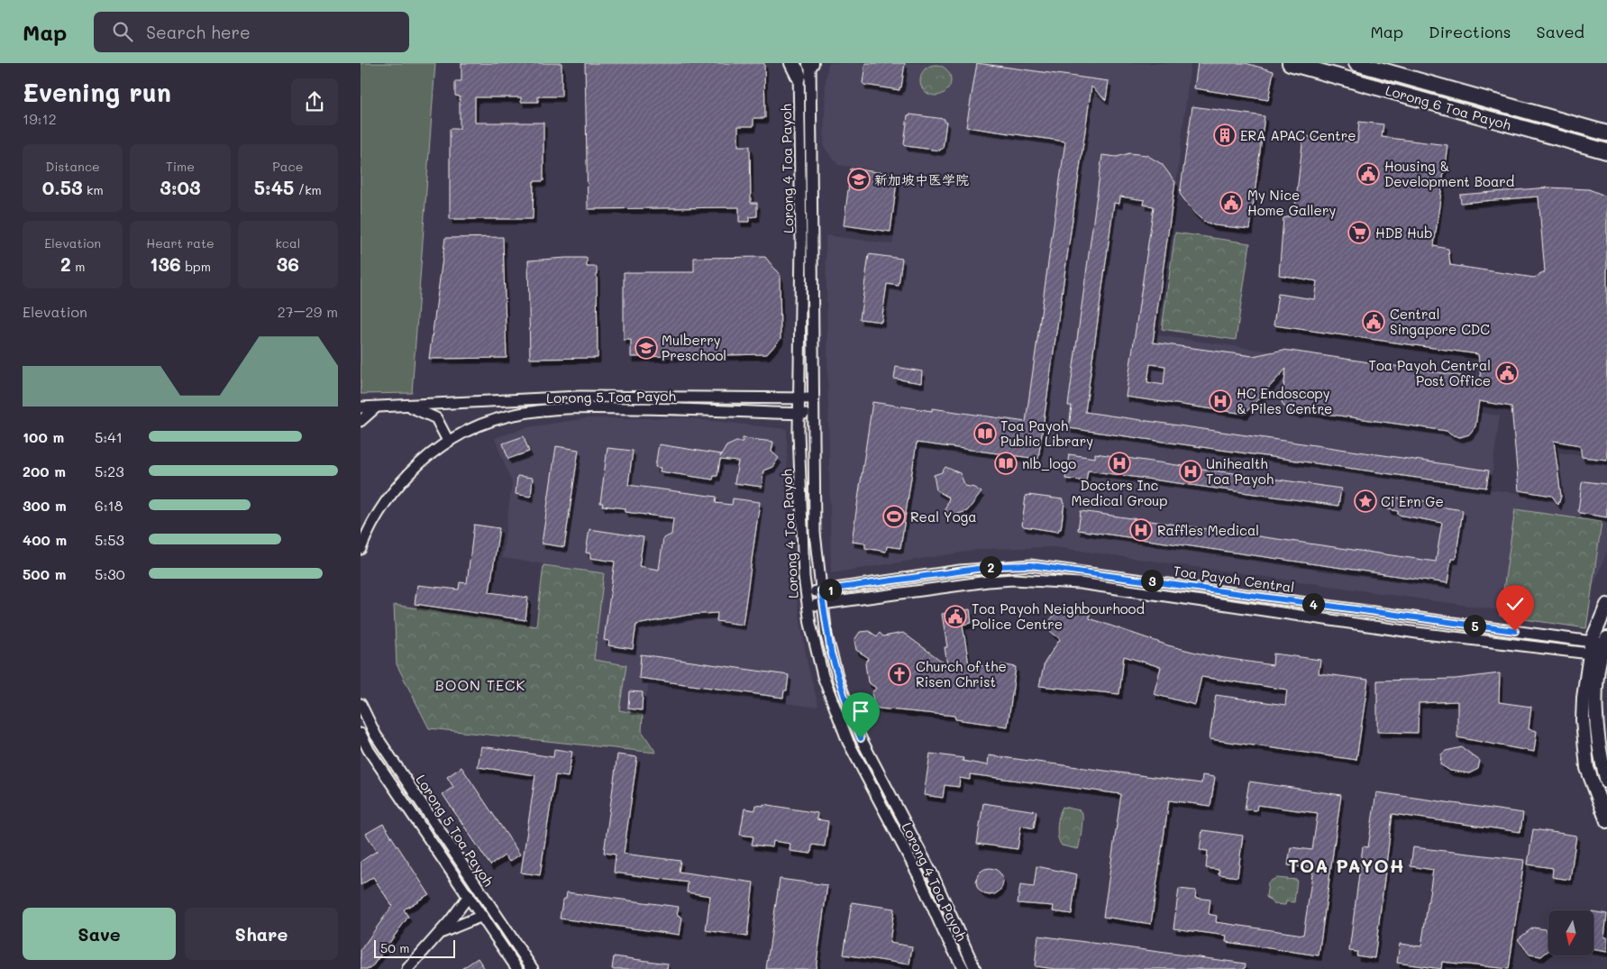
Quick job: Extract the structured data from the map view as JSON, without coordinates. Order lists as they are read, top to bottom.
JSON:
{
  "streets": {
    "main road": ["Lorong 6 Toa Payoh"],
    "street": ["Lorong 4 Toa Payoh", "Lorong 5 Toa Payoh", "Toa Payoh Central"]
  },
  "crossings": [
    ["Lorong 4 Toa Payoh", "Lorong 5 Toa Payoh"],
    ["Lorong 4 Toa Payoh", "Toa Payoh Central"]
  ],
  "districts": ["BOON TECK", "TOA PAYOH"],
  "places": {
    "building": ["ERA APAC Centre"],
    "public building": [
      "Housing & Development Board",
      "My Nice Home Gallery",
      "Central Singapore CDC",
      "Toa Payoh Central Post Office",
      "Toa Payoh Neighbourhood Police Centre"
    ],
    "school or university": ["新加坡中医学院", "Mulberry Preschool"],
    "supermarket": ["HDB Hub"],
    "hospital": [
      "HC Endoscopy & Piles Centre",
      "Doctors Inc Medical Group",
      "Unihealth Toa Payoh",
      "Raffles Medical"
    ],
    "library": ["Toa Payoh Public Library", "nlb_logo"],
    "place": ["Ci Ern Ge"],
    "sports": ["Real Yoga"],
    "church": ["Church of the Risen Christ"]
  },
  "scale_bar": "50 m",
  "north": "bottom",
  "page": {
    "header": "Map",
    "search": "Search here",
    "nav": ["Map", "Directions", "Saved"],
    "heading": ["Evening run", "19:12"],
    "stats": [
      ["Distance", "0.53 km"],
      ["Time", "3:03"],
      ["Pace", "5:45 /km"],
      ["Elevation", "2 m"],
      ["Heart rate", "136 bpm"],
      ["kcal", "36"]
    ],
    "chart": ["Elevation", "27–29 m"],
    "list": [
      {
        "name": "100 m",
        "note": "5:41"
      },
      {
        "name": "200 m",
        "note": "5:23"
      },
      {
        "name": "300 m",
        "note": "6:18"
      },
      {
        "name": "400 m",
        "note": "5:53"
      },
      {
        "name": "500 m",
        "note": "5:30"
      }
    ],
    "pins": [
      "2",
      "3",
      "1",
      "4",
      "5"
    ],
    "buttons": ["Save", "Share"],
    "scale": "50 m"
  }
}
